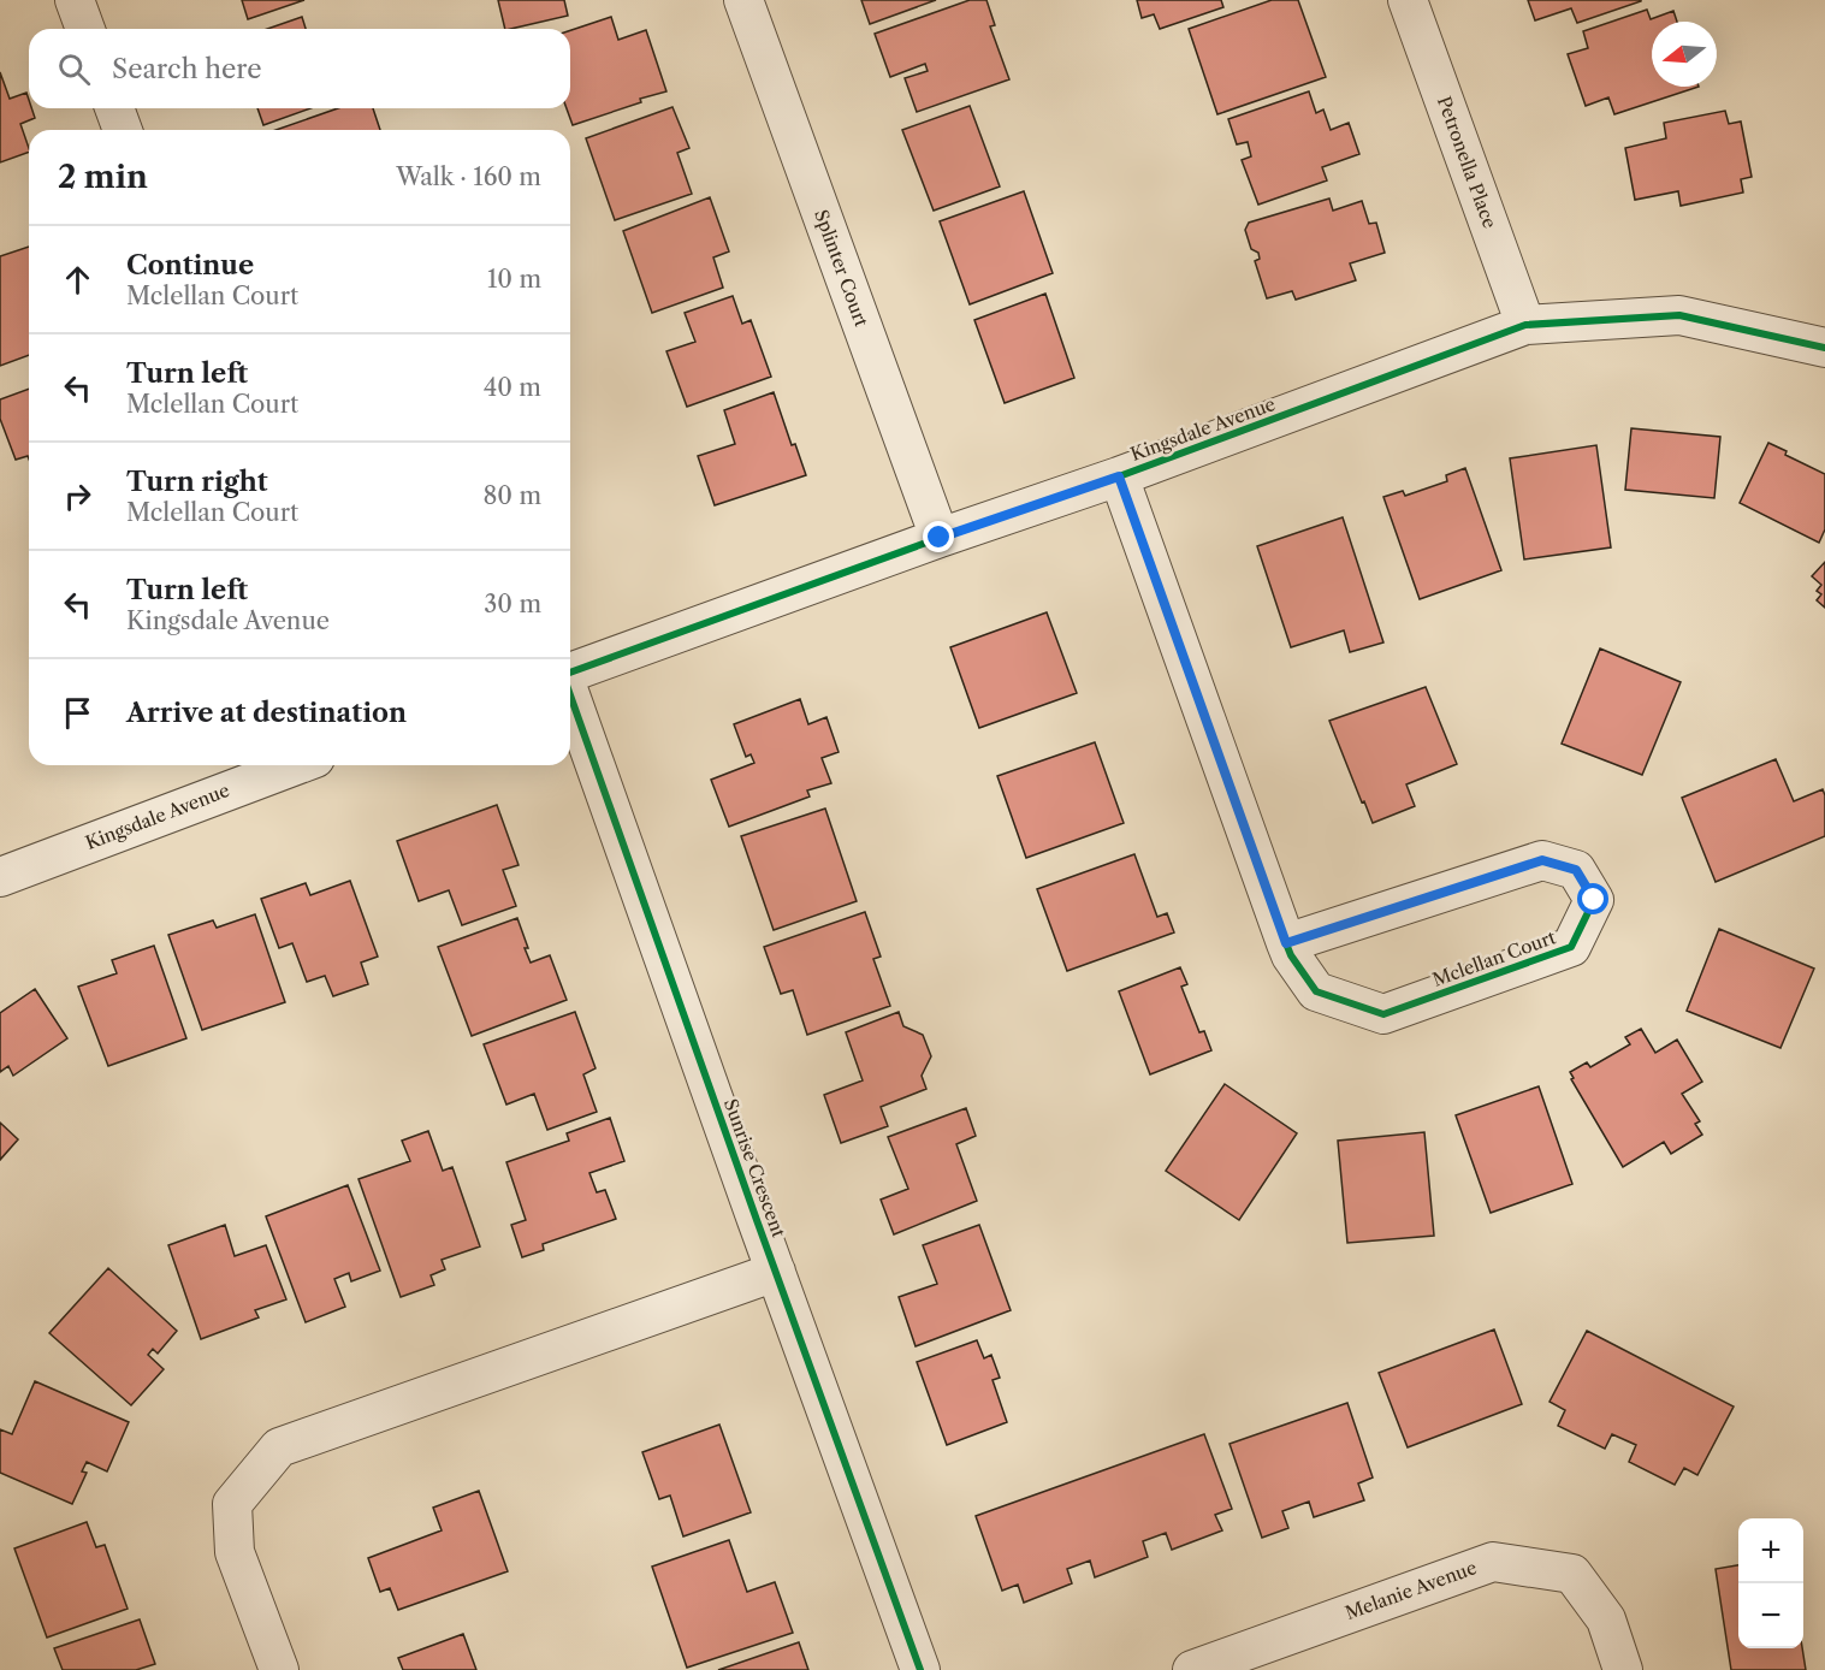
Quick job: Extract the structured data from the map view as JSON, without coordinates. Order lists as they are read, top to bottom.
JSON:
{
  "streets": {
    "street": [
      "Petronella Place",
      "Splinter Court",
      "Kingsdale Avenue",
      "Mclellan Court",
      "Sunrise Crescent",
      "Melanie Avenue"
    ]
  },
  "crossings": [
    ["Petronella Place", "Kingsdale Avenue"],
    ["Splinter Court", "Kingsdale Avenue"],
    ["Kingsdale Avenue", "Mclellan Court"]
  ],
  "north": "left",
  "page": {
    "search": "Search here",
    "heading": ["2 min", "Walk · 160 m"],
    "list": [
      ["Continue", "Mclellan Court", "10 m"],
      ["Turn left", "Mclellan Court", "40 m"],
      ["Turn right", "Mclellan Court", "80 m"],
      ["Turn left", "Kingsdale Avenue", "30 m"],
      "Arrive at destination"
    ],
    "map_buttons": ["+", "−"]
  }
}
